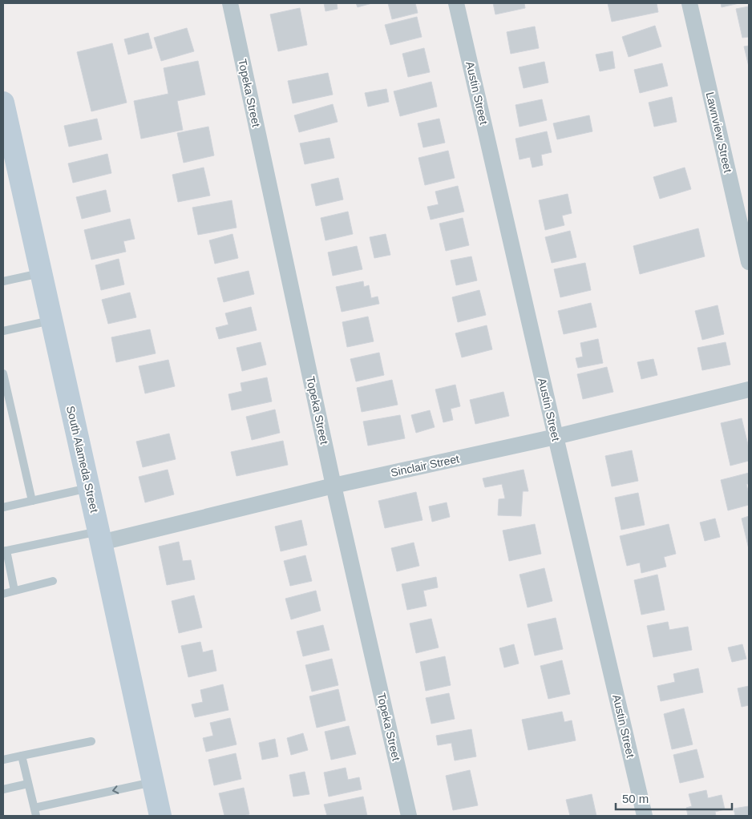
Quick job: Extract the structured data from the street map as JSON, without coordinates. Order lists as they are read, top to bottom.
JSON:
{
  "streets": {
    "main road": ["South Alameda Street"],
    "street": [
      "Topeka Street",
      "Austin Street",
      "Lawnview Street",
      "Sinclair Street"
    ]
  },
  "crossings": [
    ["Topeka Street", "Sinclair Street"],
    ["Austin Street", "Sinclair Street"],
    ["South Alameda Street", "Sinclair Street"]
  ],
  "scale_bar": "50 m"
}
